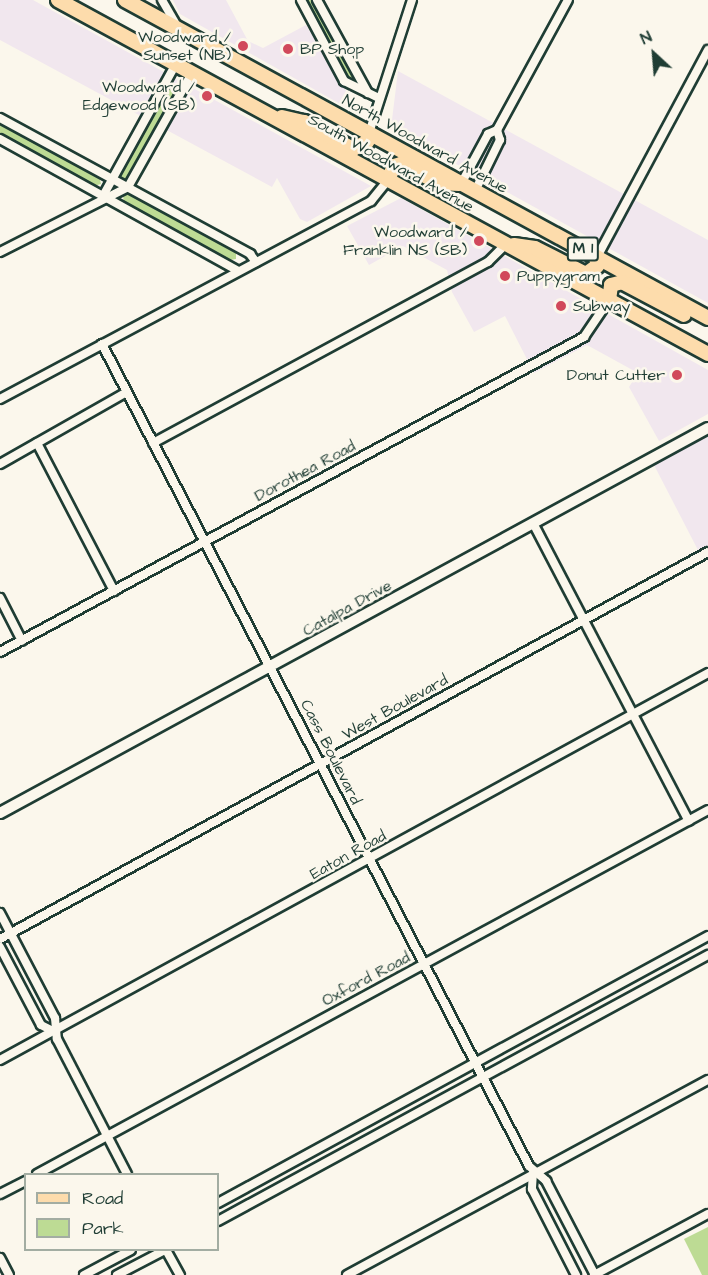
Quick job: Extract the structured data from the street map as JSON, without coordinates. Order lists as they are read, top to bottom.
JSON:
{
  "streets": {
    "main road": ["North Woodward Avenue", "South Woodward Avenue", "M 1"],
    "street": [
      "Dorothea Road",
      "Catalpa Drive",
      "West Boulevard",
      "Cass Boulevard",
      "Eaton Road",
      "Oxford Road"
    ]
  },
  "crossings": [
    ["South Woodward Avenue", "Dorothea Road"],
    ["Dorothea Road", "Cass Boulevard"],
    ["Catalpa Drive", "Cass Boulevard"],
    ["West Boulevard", "Cass Boulevard"],
    ["Cass Boulevard", "Eaton Road"],
    ["Cass Boulevard", "Oxford Road"]
  ],
  "places": [
    "Woodward / Sunset (NB)",
    "BP Shop",
    "Woodward / Edgewood (SB)",
    "Woodward / Franklin NS (SB)",
    "Puppygram",
    "Subway",
    "Donut Cutter"
  ],
  "legend": ["Road", "Park"],
  "north": "top left"
}
